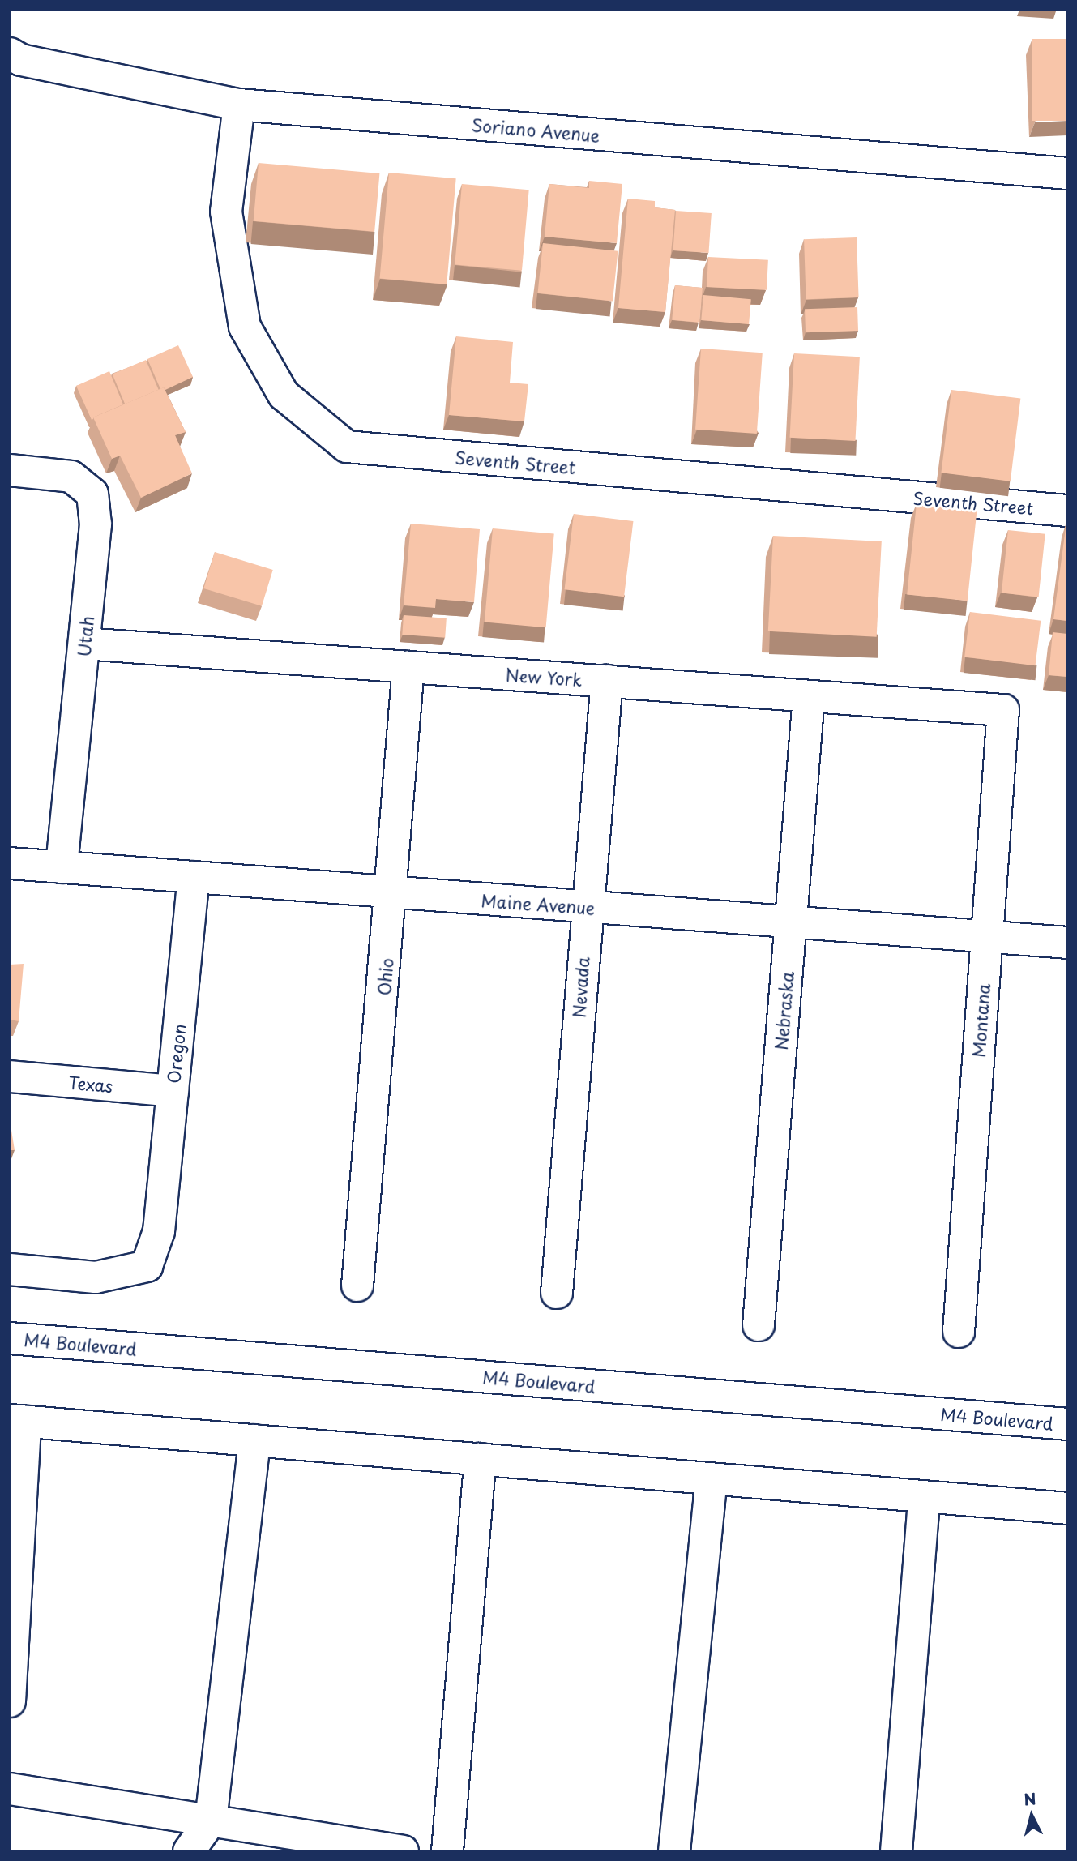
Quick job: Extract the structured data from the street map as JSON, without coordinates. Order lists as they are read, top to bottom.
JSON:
{
  "streets": {
    "street": [
      "Soriano Avenue",
      "Seventh Street",
      "Utah",
      "New York",
      "Maine Avenue",
      "Ohio",
      "Nevada",
      "Nebraska",
      "Montana",
      "Oregon",
      "Texas",
      "M4 Boulevard"
    ]
  },
  "crossings": [
    ["Soriano Avenue", "Seventh Street"],
    ["Utah", "New York"],
    ["Utah", "Maine Avenue"],
    ["New York", "Ohio"],
    ["New York", "Nevada"],
    ["New York", "Nebraska"],
    ["New York", "Montana"],
    ["Maine Avenue", "Ohio"],
    ["Maine Avenue", "Nevada"],
    ["Maine Avenue", "Nebraska"],
    ["Maine Avenue", "Montana"],
    ["Maine Avenue", "Oregon"],
    ["Oregon", "Texas"]
  ],
  "north": "top"
}
